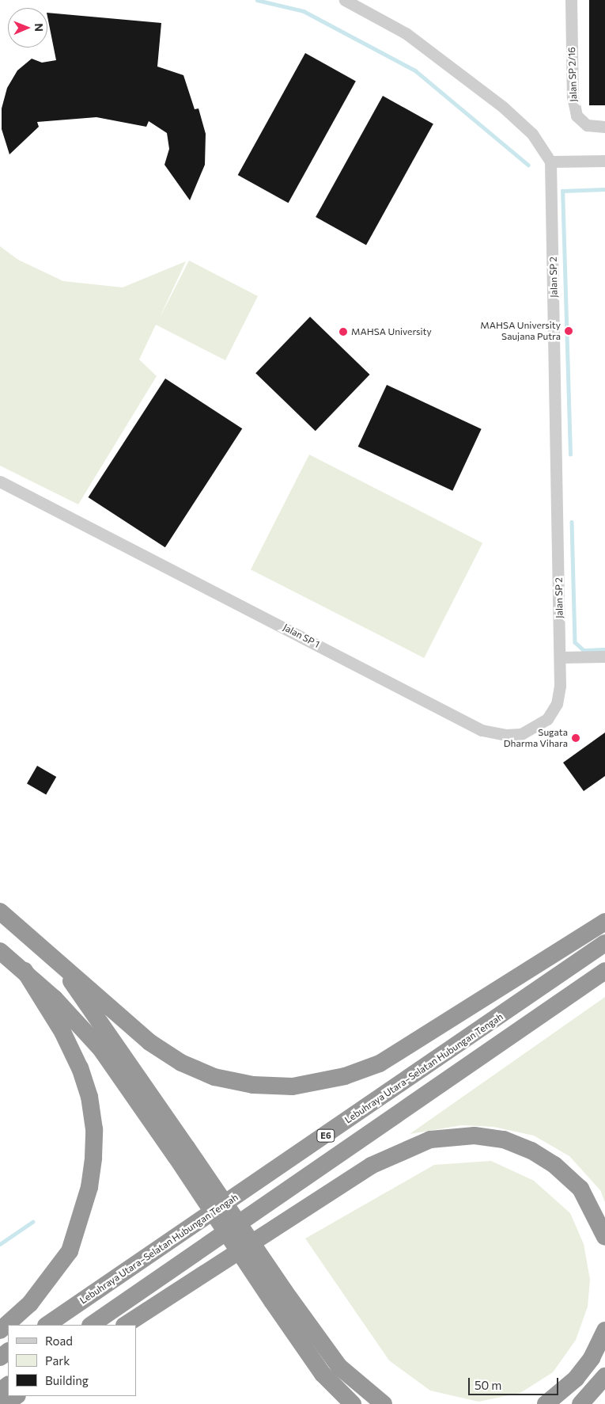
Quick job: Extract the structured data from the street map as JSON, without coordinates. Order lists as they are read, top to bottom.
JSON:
{
  "streets": {
    "highway": ["Lebuhraya Utara–Selatan Hubungan Tengah", "E6"],
    "street": ["Jalan SP 2/16", "Jalan SP 2", "Jalan SP 1"]
  },
  "crossings": [
    ["Jalan SP 2", "Jalan SP 1"]
  ],
  "places": ["MAHSA University Saujana Putra", "MAHSA University", "Sugata Dharma Vihara"],
  "legend": ["Road", "Park", "Building"],
  "scale_bar": "50 m",
  "north": "right"
}
